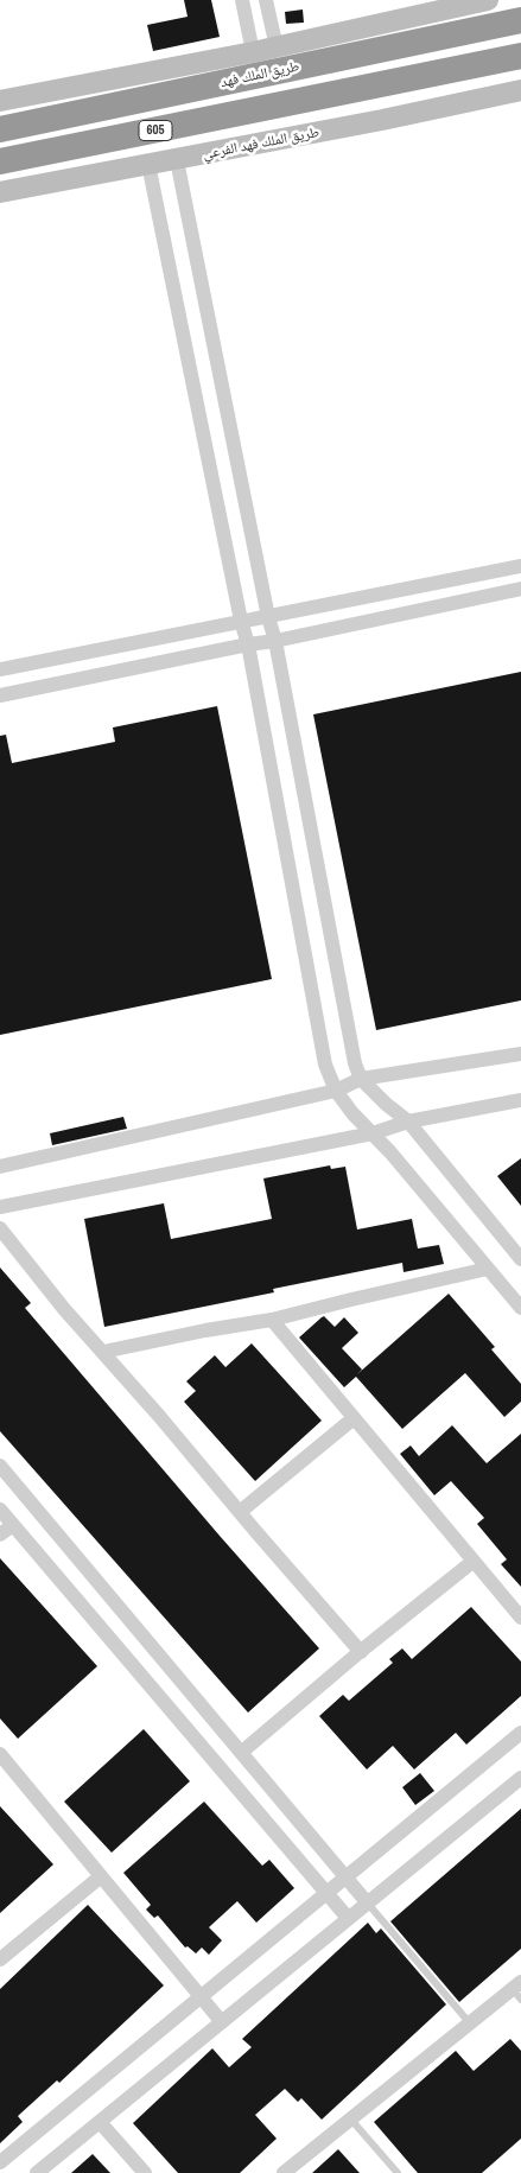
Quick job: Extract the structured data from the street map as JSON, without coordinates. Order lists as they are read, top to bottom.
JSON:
{
  "streets": {
    "highway": ["طريق الملك فهد", "605"],
    "main road": ["طريق الملك فهد الفرعي"]
  }
}
